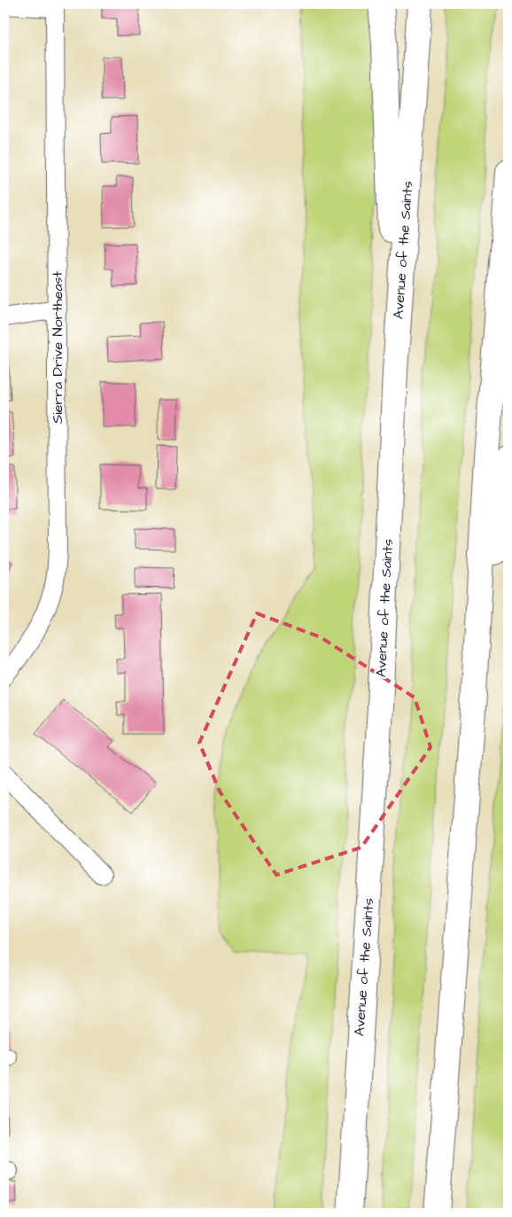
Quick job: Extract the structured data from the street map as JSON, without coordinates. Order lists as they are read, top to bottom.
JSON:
{
  "streets": {
    "highway": ["Avenue of the Saints"],
    "street": ["Sierra Drive Northeast"]
  }
}
